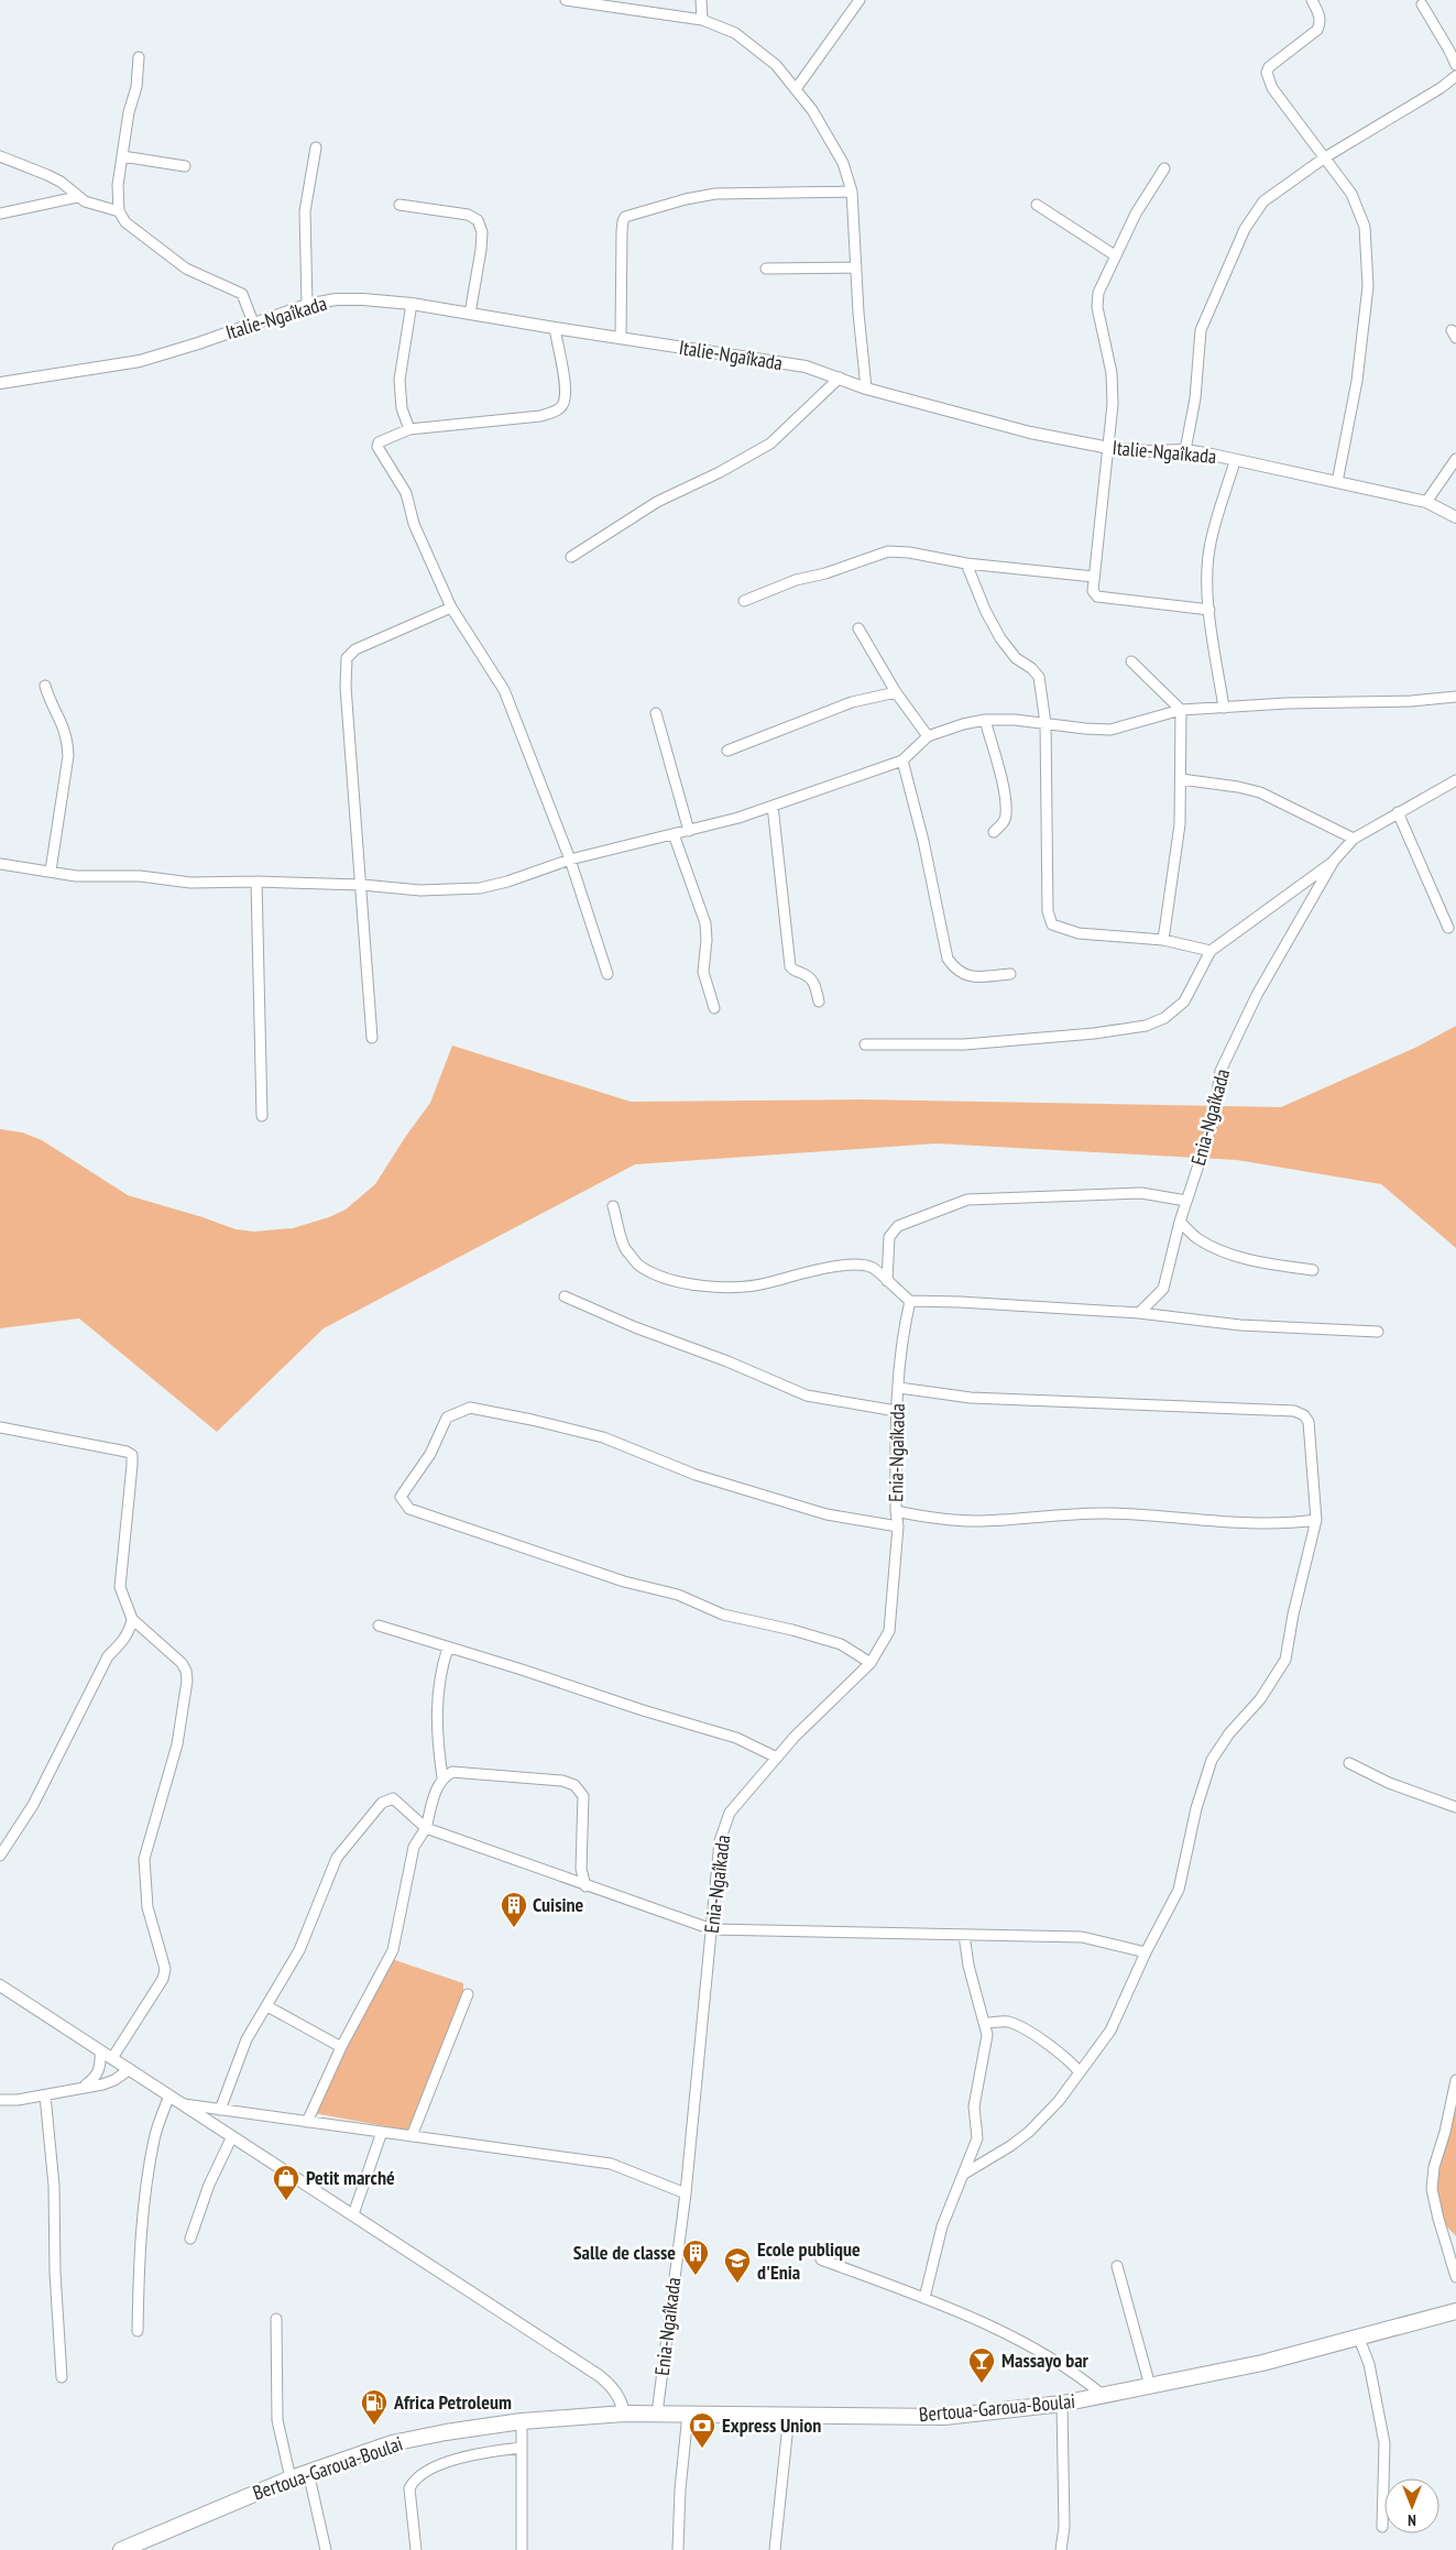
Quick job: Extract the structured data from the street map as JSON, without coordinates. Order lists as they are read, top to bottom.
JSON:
{
  "streets": {
    "highway": ["Bertoua-Garoua-Boulai"],
    "street": ["Italie-Ngaîkada", "Enia-Ngaîkada"]
  },
  "crossings": [
    ["Enia-Ngaîkada", "Bertoua-Garoua-Boulai"]
  ],
  "places": {
    "building": ["Cuisine", "Salle de classe"],
    "shop": ["Petit marché"],
    "school or university": ["Ecole publique d'Enia"],
    "bar": ["Massayo bar"],
    "fuel station": ["Africa Petroleum"],
    "bank": ["Express Union"]
  },
  "north": "bottom"
}
